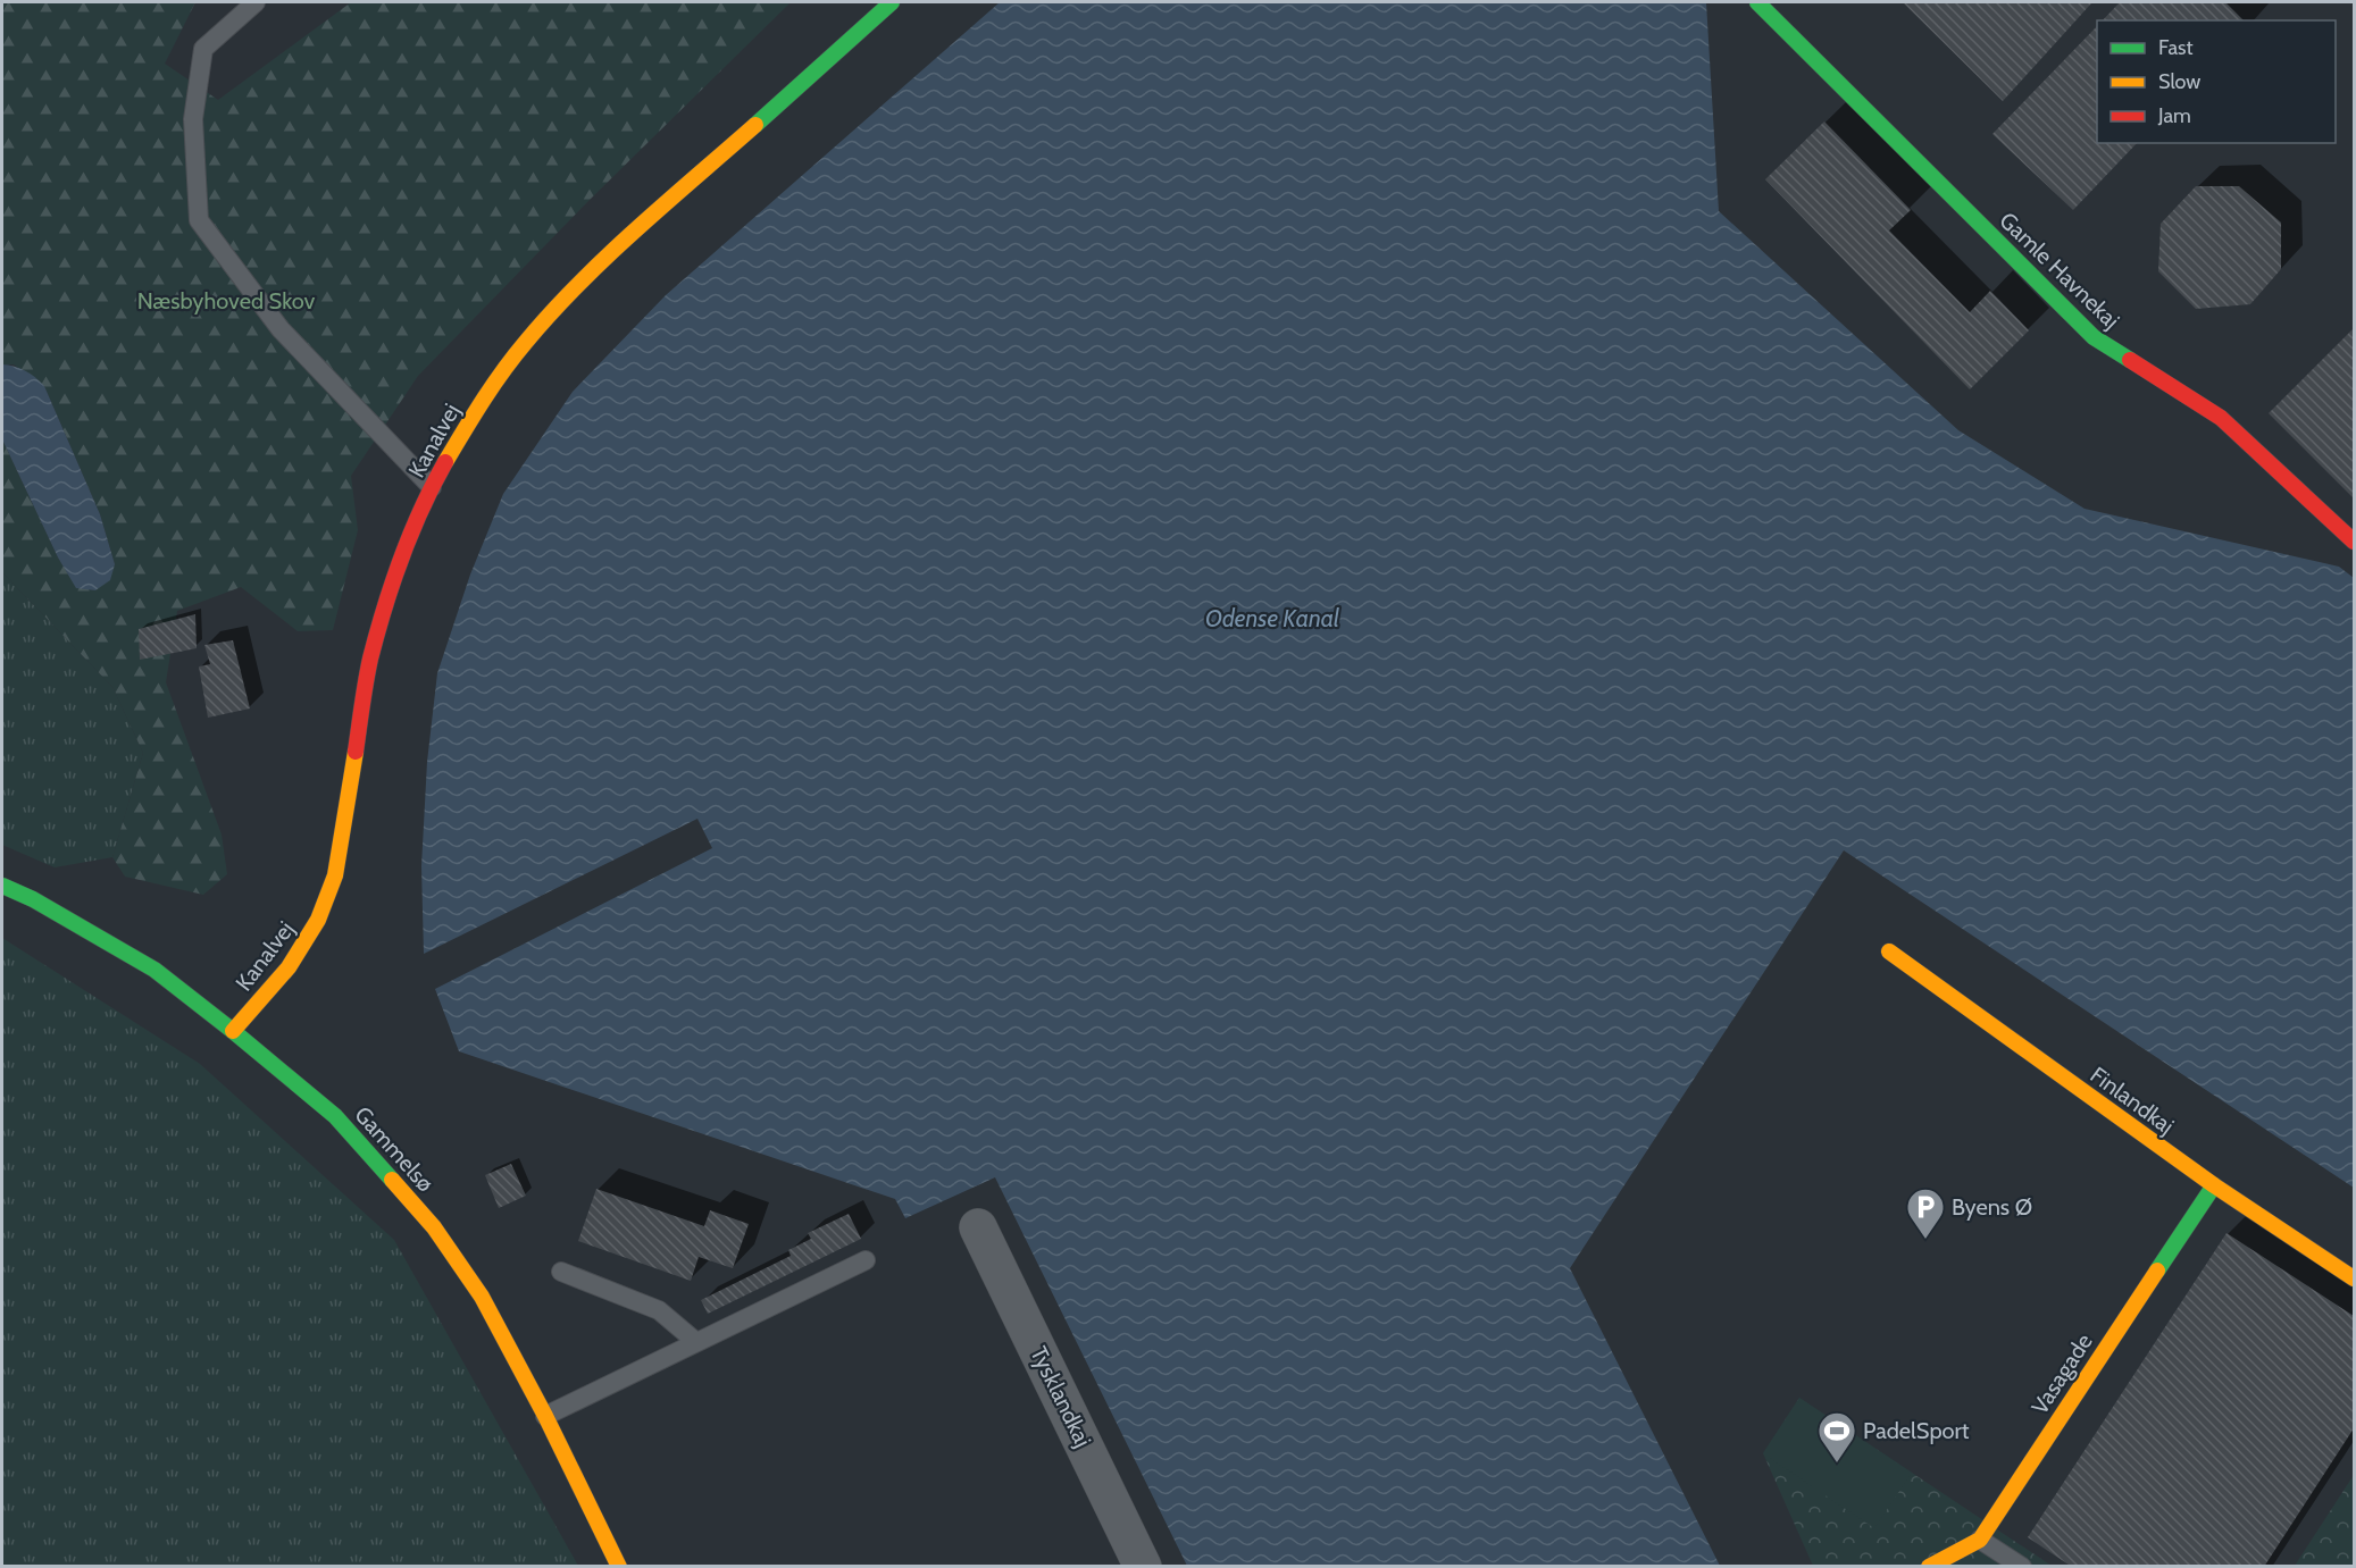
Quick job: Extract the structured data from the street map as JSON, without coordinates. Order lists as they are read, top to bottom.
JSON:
{
  "streets": {
    "street": [
      "Gamle Havnekaj",
      "Kanalvej",
      "Finlandkaj",
      "Gammelsø",
      "Vasagade",
      "Tysklandkaj"
    ]
  },
  "crossings": [
    ["Kanalvej", "Gammelsø"],
    ["Finlandkaj", "Vasagade"]
  ],
  "water": ["Odense Kanal"],
  "parks": ["Næsbyhoved Skov"],
  "places": {
    "parking": ["Byens Ø"],
    "sports": ["PadelSport"]
  },
  "legend": ["Fast", "Slow", "Jam"]
}
